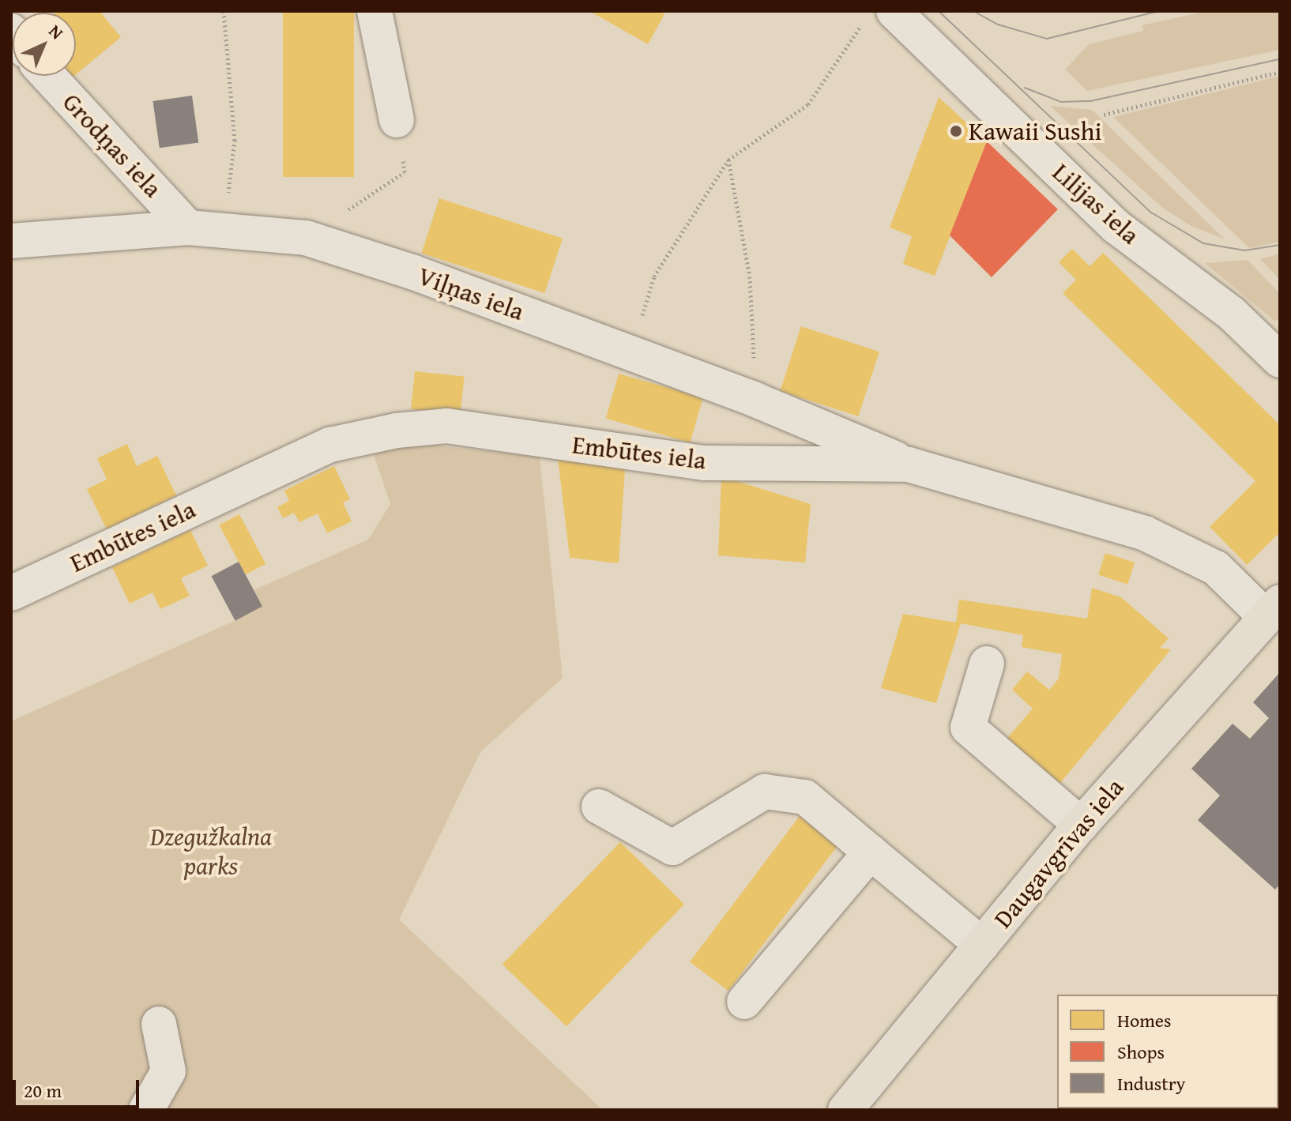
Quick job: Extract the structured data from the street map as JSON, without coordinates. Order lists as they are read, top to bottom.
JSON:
{
  "streets": {
    "main road": ["Daugavgrīvas iela"],
    "street": [
      "Grodņas iela",
      "Lilijas iela",
      "Viļņas iela",
      "Embūtes iela"
    ]
  },
  "crossings": [
    ["Grodņas iela", "Viļņas iela"],
    ["Viļņas iela", "Embūtes iela"],
    ["Embūtes iela", "Daugavgrīvas iela"]
  ],
  "parks": ["Dzegužkalna parks"],
  "places": ["Kawaii Sushi"],
  "legend": ["Homes", "Shops", "Industry"],
  "scale_bar": "20 m",
  "north": "top right"
}
